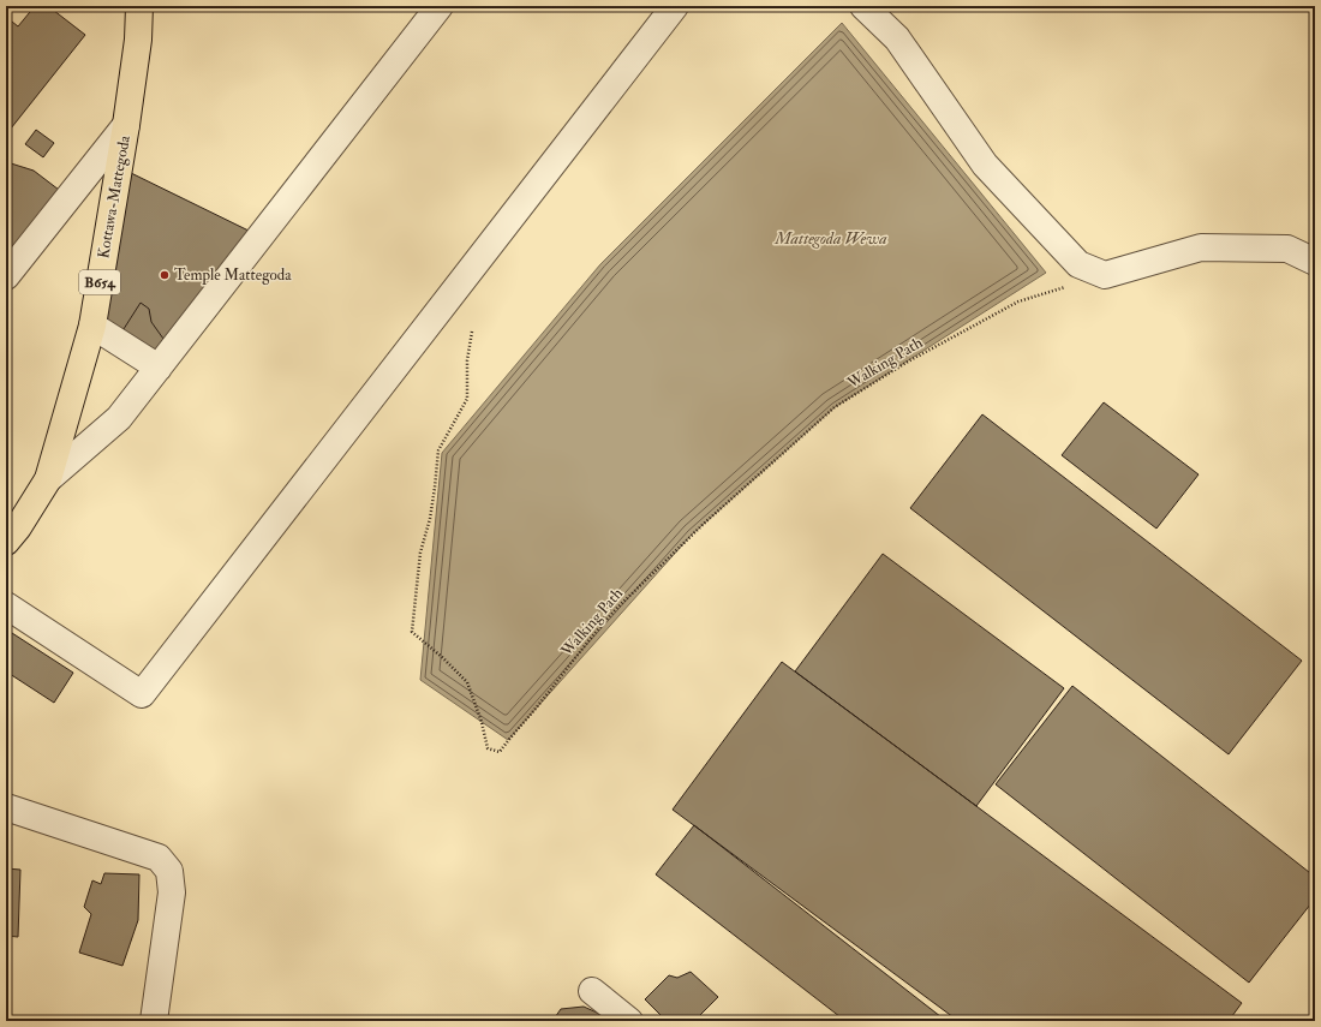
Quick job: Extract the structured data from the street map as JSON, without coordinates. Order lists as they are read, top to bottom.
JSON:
{
  "streets": {
    "main road": ["Kottawa-Mattegoda", "B654"],
    "path": ["Walking Path"]
  },
  "water": ["Mattegoda Wewa"],
  "places": ["Temple Mattegoda"]
}
